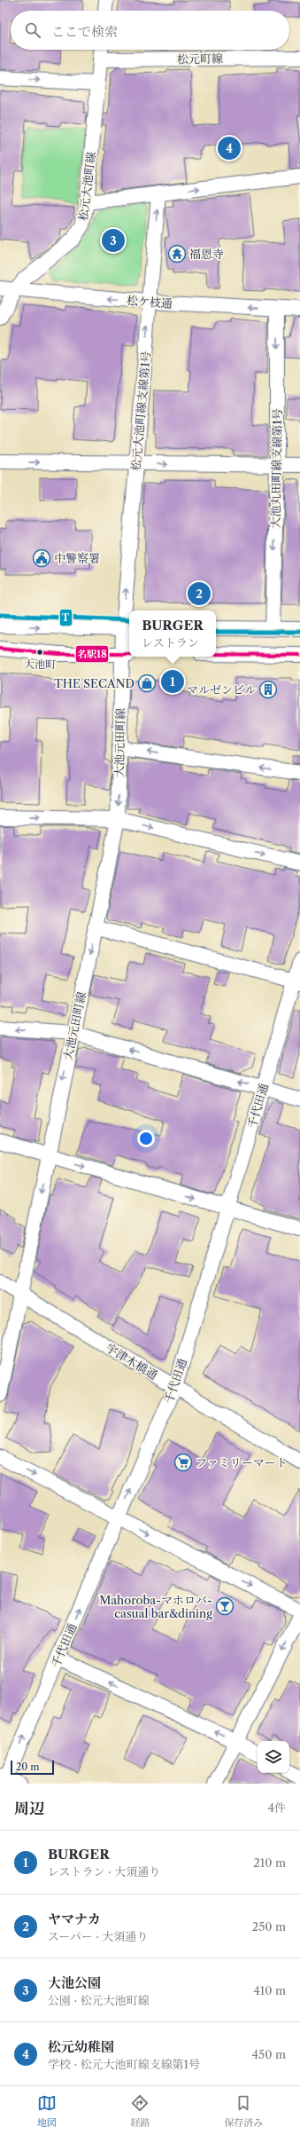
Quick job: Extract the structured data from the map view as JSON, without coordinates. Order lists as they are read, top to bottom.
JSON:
{
  "streets": {
    "street": [
      "松元町線",
      "松元大池町線",
      "松ケ枝通",
      "松元大池町線支線第1号",
      "大池丸田町線支線第1号",
      "大池元田町線",
      "千代田通",
      "宇津木橋通"
    ]
  },
  "crossings": [
    ["松元町線", "松元大池町線"],
    ["松元大池町線", "松ケ枝通"],
    ["松ケ枝通", "松元大池町線支線第1号"],
    ["松ケ枝通", "大池丸田町線支線第1号"],
    ["松元大池町線支線第1号", "大池元田町線"],
    ["大池元田町線", "宇津木橋通"],
    ["千代田通", "宇津木橋通"]
  ],
  "one_way": [
    "松元大池町線支線第1号",
    "大池丸田町線支線第1号",
    "大池元田町線",
    "千代田通"
  ],
  "places": {
    "temple": ["福恩寺"],
    "public building": ["中警察署"],
    "other": ["大池町"],
    "shop": ["THE SECAND"],
    "building": ["マルゼンビル"],
    "supermarket": ["ファミリーマート"],
    "bar": ["Mahoroba-マホロバ- casual bar&dining"]
  },
  "lines": ["transit line T", "transit line 名駅18"],
  "scale_bar": "20 m",
  "page": {
    "search": "ここで検索",
    "pins": [
      "4",
      "3",
      "2",
      "1"
    ],
    "popup": ["BURGER", "レストラン"],
    "scale": "20 m",
    "heading": ["周辺", "4件"],
    "list": [
      {
        "mark": "1",
        "name": "BURGER",
        "note": "レストラン · 大須通り",
        "value": "210 m"
      },
      {
        "mark": "2",
        "name": "ヤマナカ",
        "note": "スーパー · 大須通り",
        "value": "250 m"
      },
      {
        "mark": "3",
        "name": "大池公園",
        "note": "公園 · 松元大池町線",
        "value": "410 m"
      },
      {
        "mark": "4",
        "name": "松元幼稚園",
        "note": "学校 · 松元大池町線支線第1号",
        "value": "450 m"
      }
    ],
    "nav": ["地図", "経路", "保存済み"]
  }
}
